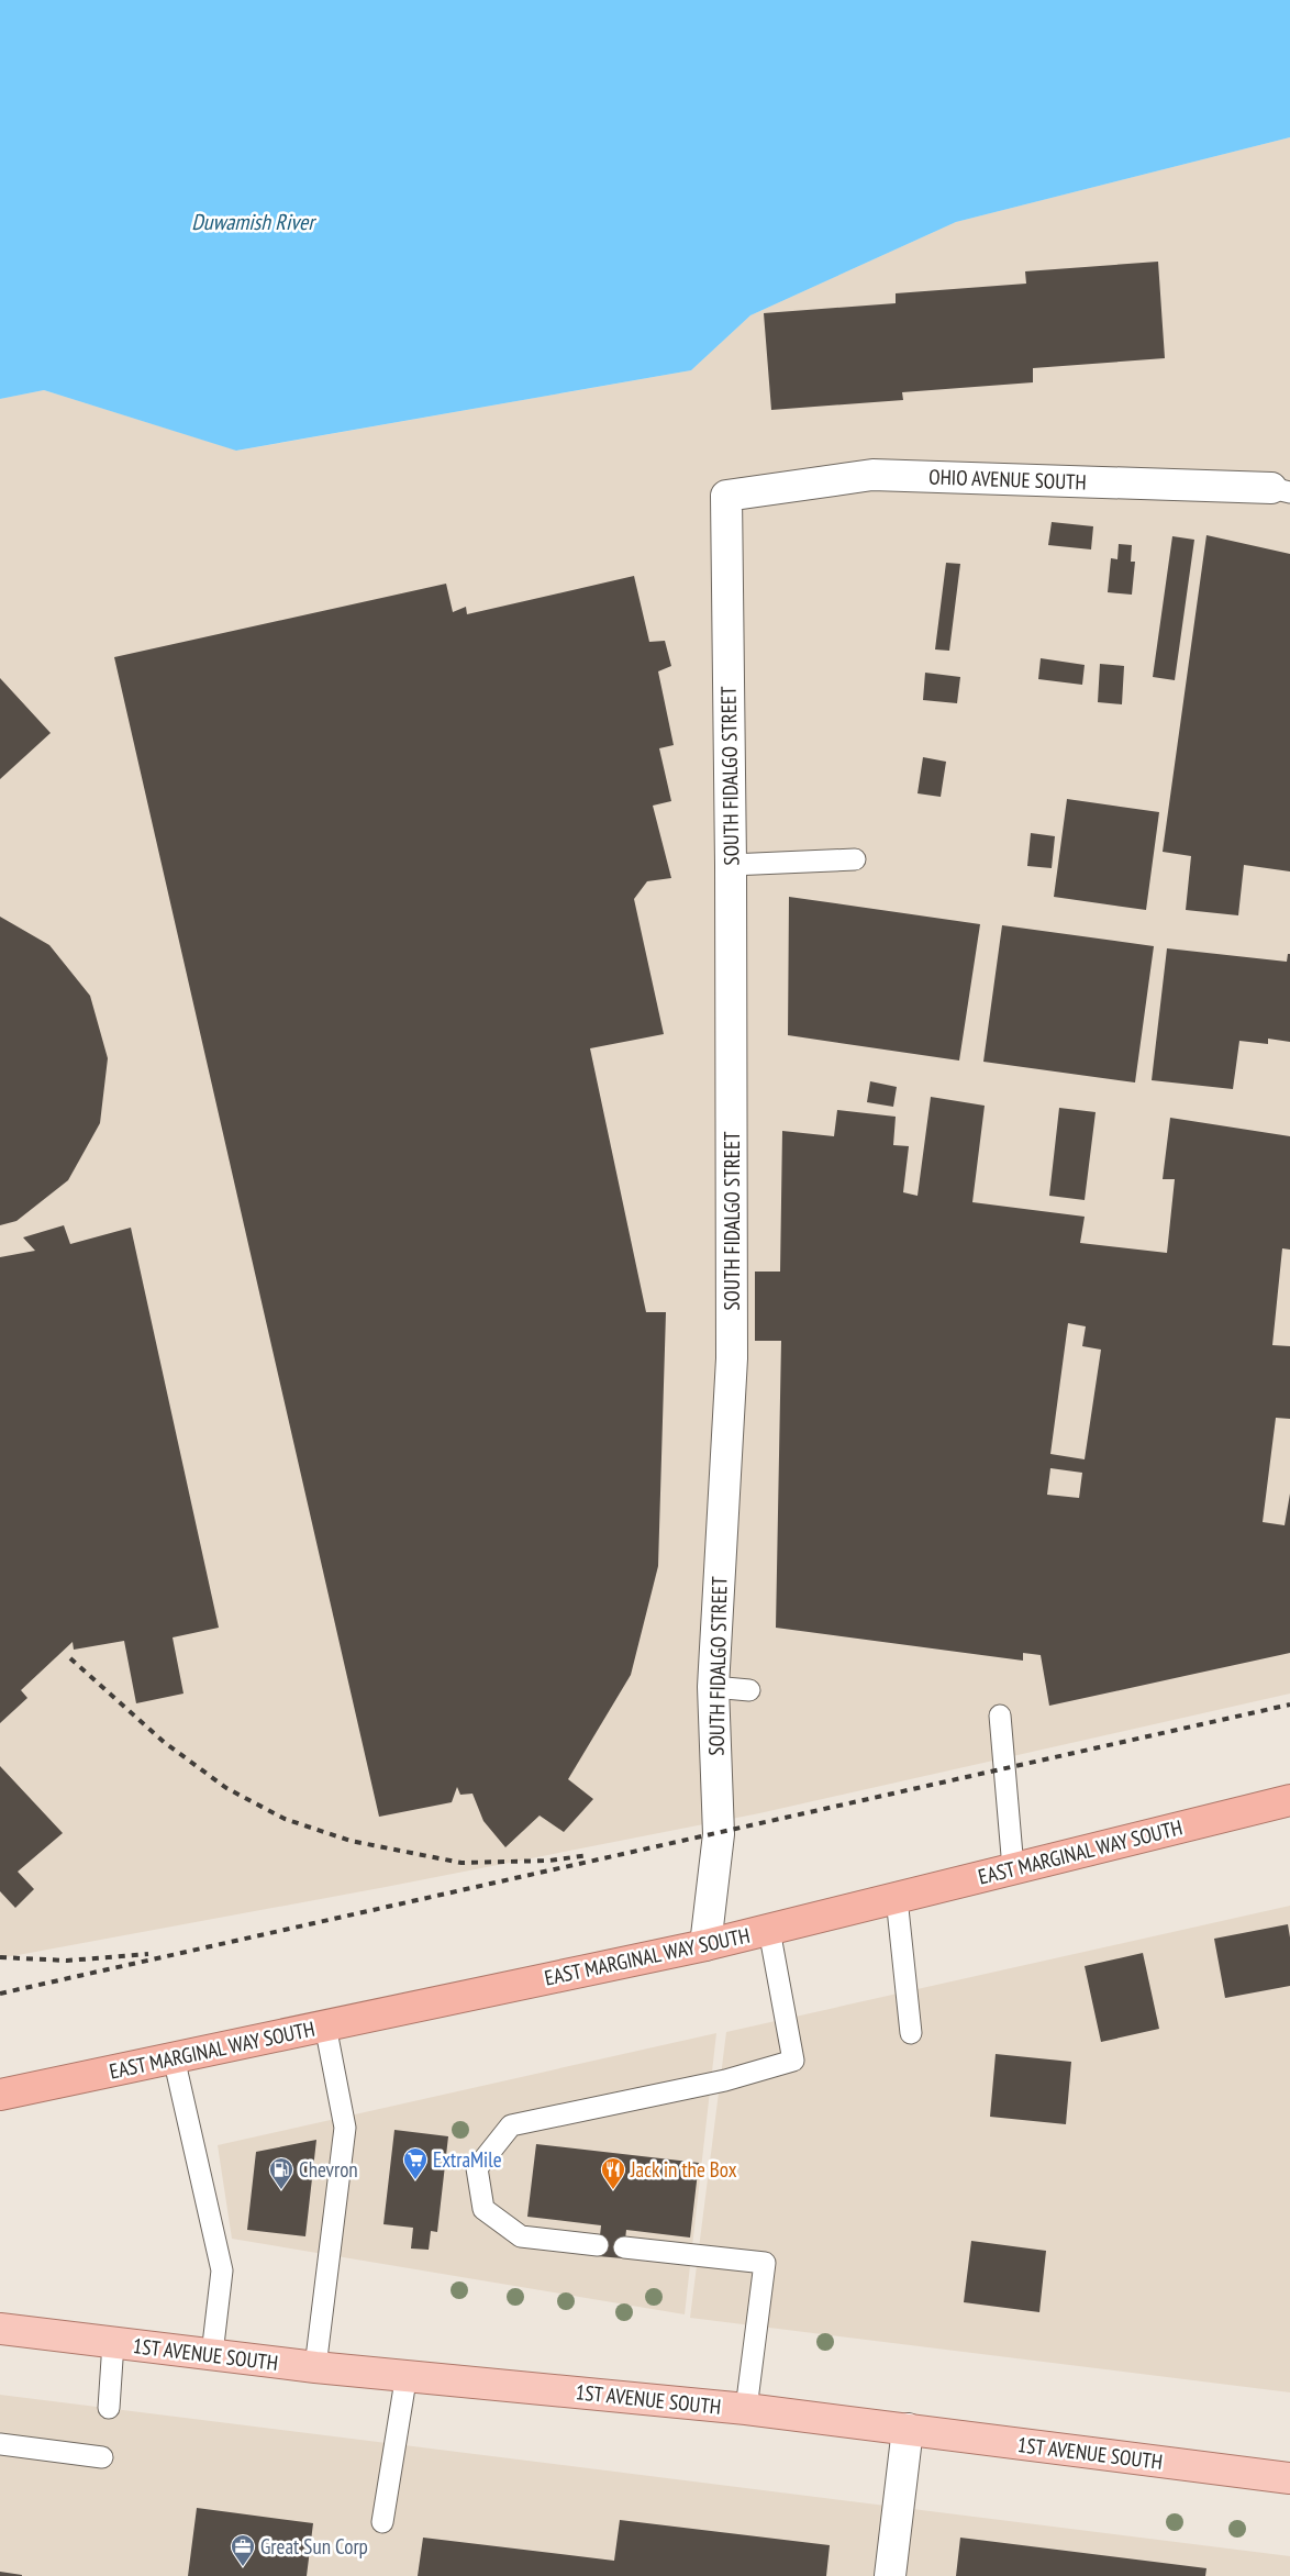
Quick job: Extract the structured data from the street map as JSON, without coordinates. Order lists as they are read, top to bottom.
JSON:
{
  "streets": {
    "highway": ["EAST MARGINAL WAY SOUTH"],
    "main road": ["1ST AVENUE SOUTH"],
    "street": ["OHIO AVENUE SOUTH", "SOUTH FIDALGO STREET"]
  },
  "crossings": [
    ["OHIO AVENUE SOUTH", "SOUTH FIDALGO STREET"],
    ["SOUTH FIDALGO STREET", "EAST MARGINAL WAY SOUTH"]
  ],
  "water": ["Duwamish River"],
  "places": {
    "supermarket": ["ExtraMile"],
    "fuel station": ["Chevron"],
    "restaurant": ["Jack in the Box"],
    "office": ["Great Sun Corp"]
  }
}
